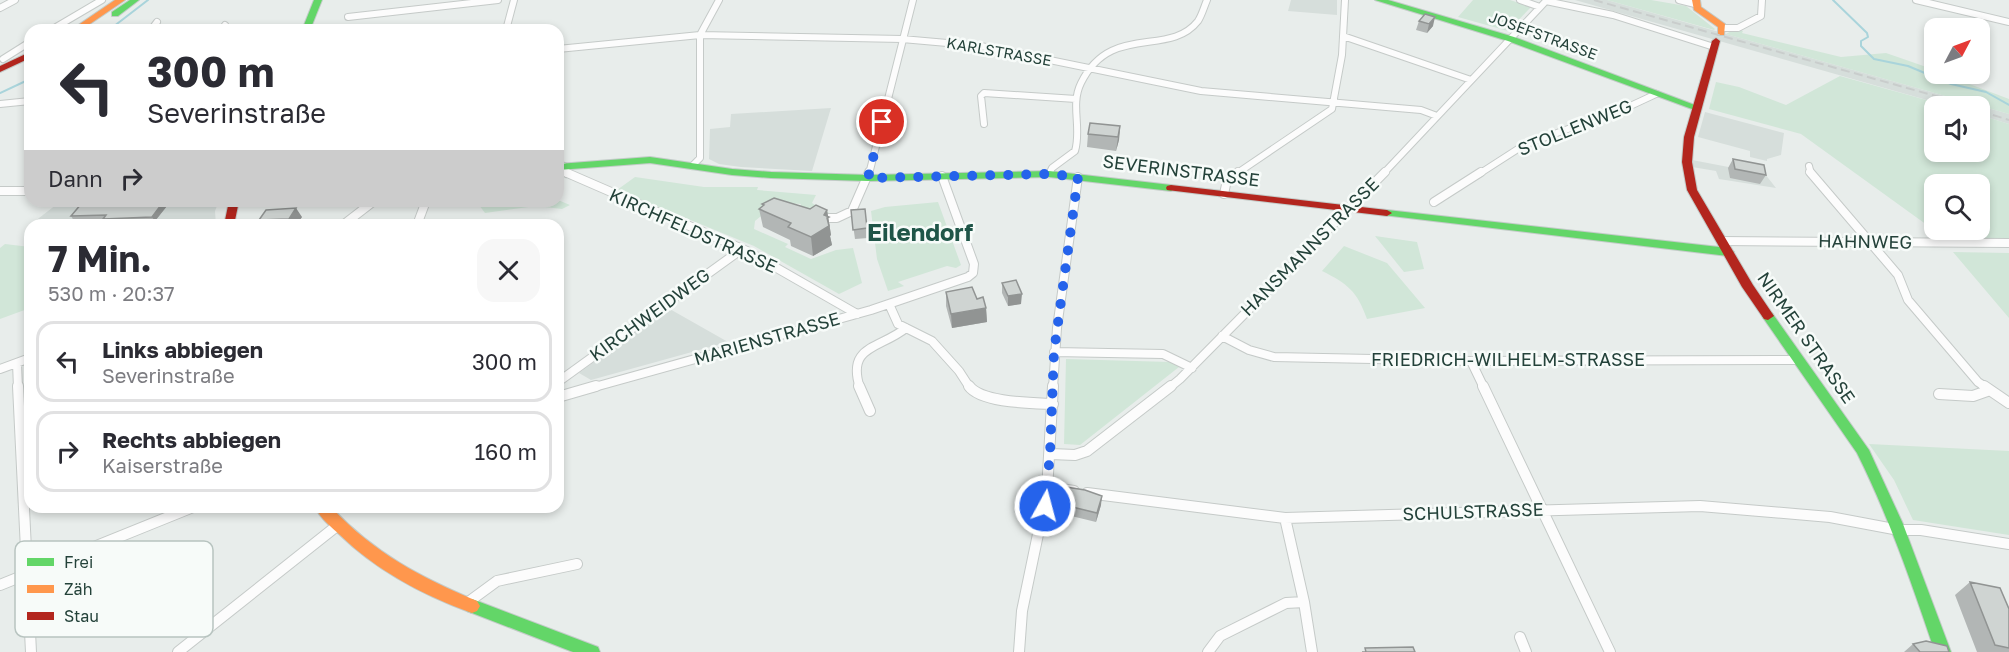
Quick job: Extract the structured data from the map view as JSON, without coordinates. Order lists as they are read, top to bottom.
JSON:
{
  "streets": {
    "street": [
      "JOSEFSTRASSE",
      "KARLSTRASSE",
      "STOLLENWEG",
      "SEVERINSTRASSE",
      "KIRCHFELDSTRASSE",
      "HAHNWEG",
      "HANSMANNSTRASSE",
      "KIRCHWEIDWEG",
      "NIRMER STRASSE",
      "MARIENSTRASSE",
      "FRIEDRICH-WILHELM-STRASSE",
      "SCHULSTRASSE"
    ]
  },
  "crossings": [
    ["JOSEFSTRASSE", "STOLLENWEG"],
    ["JOSEFSTRASSE", "HANSMANNSTRASSE"],
    ["JOSEFSTRASSE", "NIRMER STRASSE"],
    ["KARLSTRASSE", "HANSMANNSTRASSE"],
    ["SEVERINSTRASSE", "HANSMANNSTRASSE"],
    ["SEVERINSTRASSE", "NIRMER STRASSE"],
    ["KIRCHFELDSTRASSE", "KIRCHWEIDWEG"],
    ["KIRCHFELDSTRASSE", "MARIENSTRASSE"],
    ["HAHNWEG", "NIRMER STRASSE"],
    ["HANSMANNSTRASSE", "FRIEDRICH-WILHELM-STRASSE"],
    ["NIRMER STRASSE", "FRIEDRICH-WILHELM-STRASSE"],
    ["NIRMER STRASSE", "SCHULSTRASSE"]
  ],
  "districts": ["Eilendorf"],
  "legend": ["Frei", "Zäh", "Stau"],
  "north": "top right",
  "page": {
    "turn": ["300 m", "Severinstraße"],
    "then": "Dann",
    "heading": ["7 Min.", "530 m · 20:37"],
    "list": [
      {
        "name": "Links abbiegen",
        "note": "Severinstraße",
        "value": "300 m"
      },
      {
        "name": "Rechts abbiegen",
        "note": "Kaiserstraße",
        "value": "160 m"
      }
    ]
  }
}
